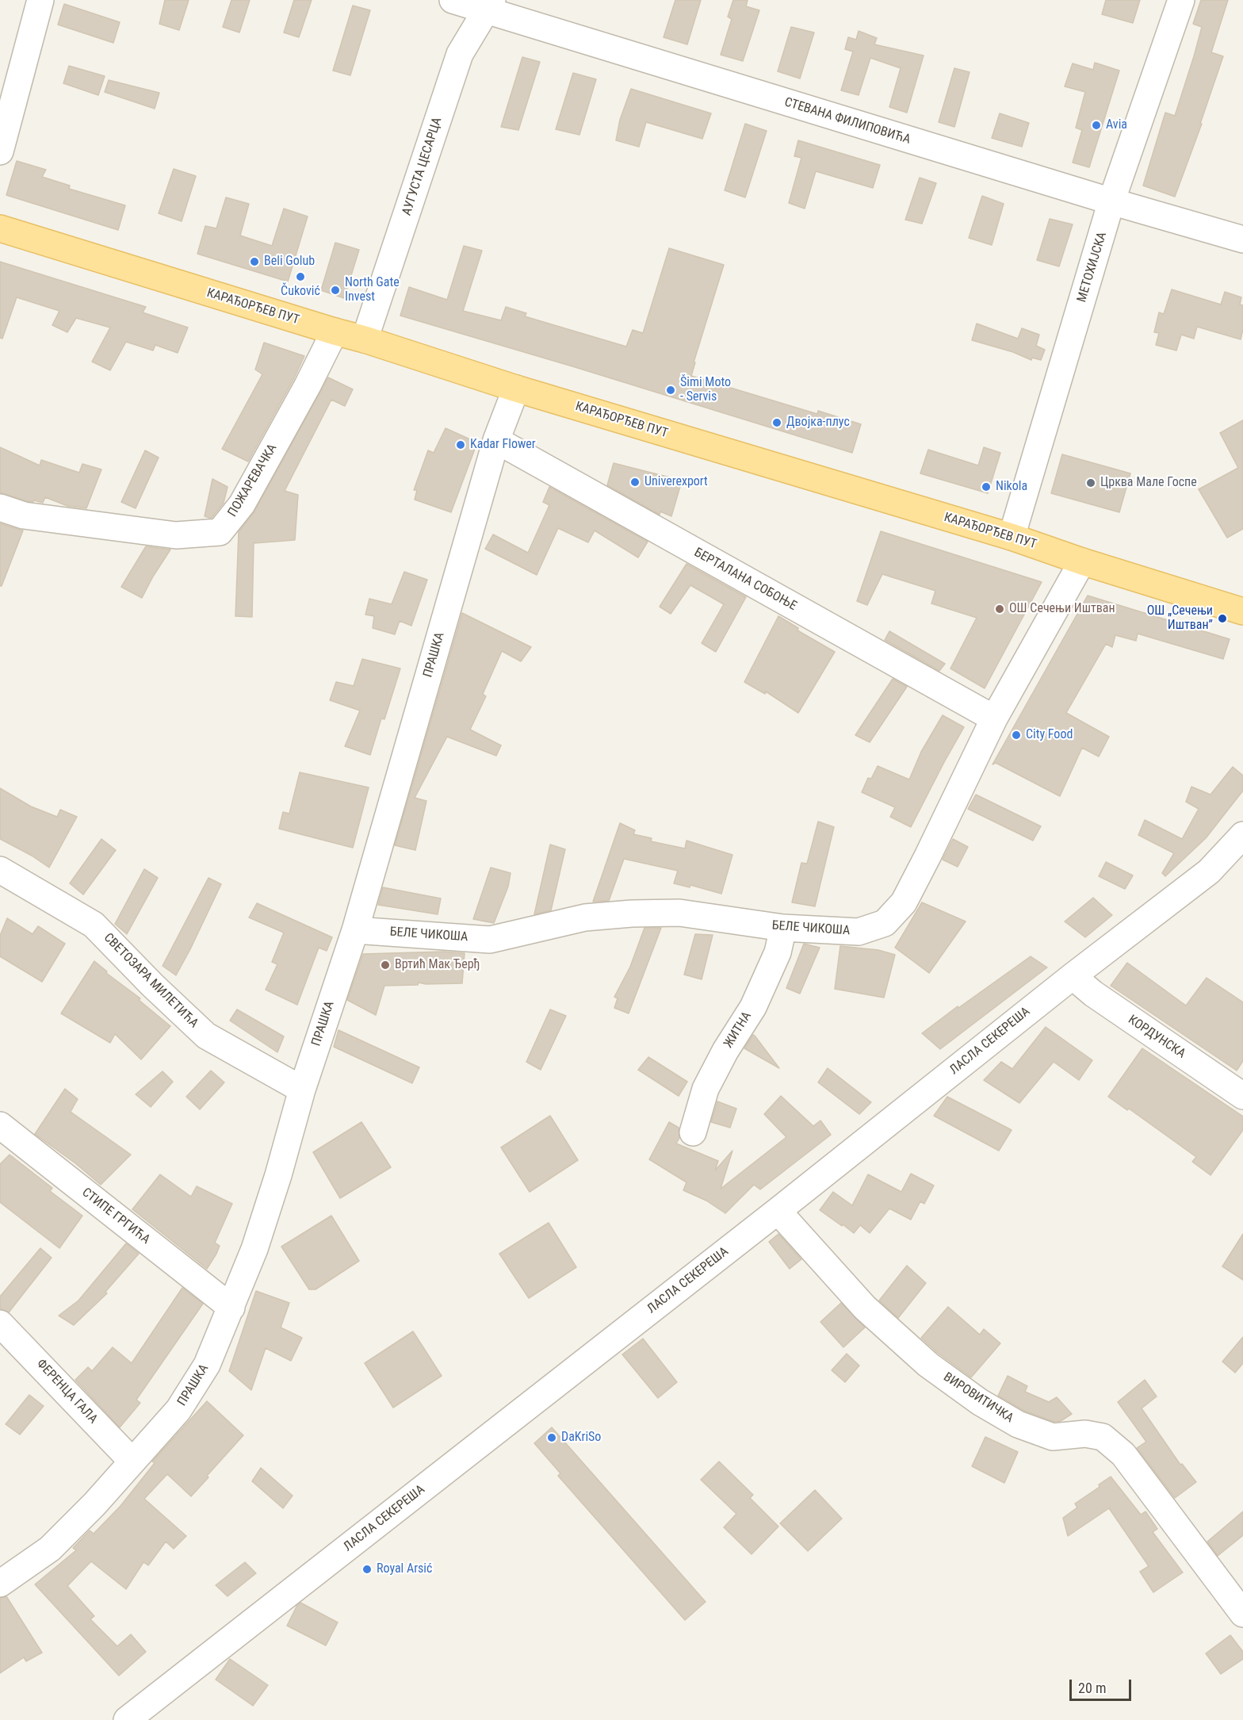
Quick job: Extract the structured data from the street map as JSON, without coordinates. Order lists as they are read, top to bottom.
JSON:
{
  "streets": {
    "main road": ["КАРАЂОРЂЕВ ПУТ"],
    "street": [
      "СТЕВАНА ФИЛИПОВИЋА",
      "АУГУСТА ЦЕСАРЦА",
      "МЕТОХИЈСКА",
      "ПОЖАРЕВАЧКА",
      "БЕРТАЛАНА СОБОЊЕ",
      "ПРАШКА",
      "БЕЛЕ ЧИКОША",
      "СВЕТОЗАРА МИЛЕТИЋА",
      "ЖИТНА",
      "КОРДУНСКА",
      "ЛАСЛА СЕКЕРЕША",
      "СТИПЕ ГРГИЋА",
      "ФЕРЕНЦА ГАЛА",
      "ВИРОВИТИЧКА"
    ]
  },
  "crossings": [
    ["СТЕВАНА ФИЛИПОВИЋА", "АУГУСТА ЦЕСАРЦА"],
    ["СТЕВАНА ФИЛИПОВИЋА", "МЕТОХИЈСКА"],
    ["АУГУСТА ЦЕСАРЦА", "КАРАЂОРЂЕВ ПУТ"],
    ["МЕТОХИЈСКА", "КАРАЂОРЂЕВ ПУТ"],
    ["КАРАЂОРЂЕВ ПУТ", "ПОЖАРЕВАЧКА"],
    ["КАРАЂОРЂЕВ ПУТ", "ПРАШКА"],
    ["КАРАЂОРЂЕВ ПУТ", "БЕЛЕ ЧИКОША"],
    ["БЕРТАЛАНА СОБОЊЕ", "ПРАШКА"],
    ["БЕРТАЛАНА СОБОЊЕ", "БЕЛЕ ЧИКОША"],
    ["ПРАШКА", "БЕЛЕ ЧИКОША"],
    ["ПРАШКА", "СВЕТОЗАРА МИЛЕТИЋА"],
    ["ПРАШКА", "СТИПЕ ГРГИЋА"],
    ["ПРАШКА", "ФЕРЕНЦА ГАЛА"],
    ["БЕЛЕ ЧИКОША", "ЖИТНА"],
    ["КОРДУНСКА", "ЛАСЛА СЕКЕРЕША"],
    ["ЛАСЛА СЕКЕРЕША", "ВИРОВИТИЧКА"]
  ],
  "places": [
    "Avia",
    "Beli Golub",
    "Čuković",
    "North Gate Invest",
    "Šimi Moto - Servis",
    "Двојка-плус",
    "Kadar Flower",
    "Univerexport",
    "Црква Мале Госпе",
    "Nikola",
    "ОШ Сечењи Иштван",
    "ОШ „Сечењи Иштван”",
    "City Food",
    "Вртић Мак Ђерђ",
    "DaKriSo",
    "Royal Arsić"
  ],
  "scale_bar": "20 m"
}
